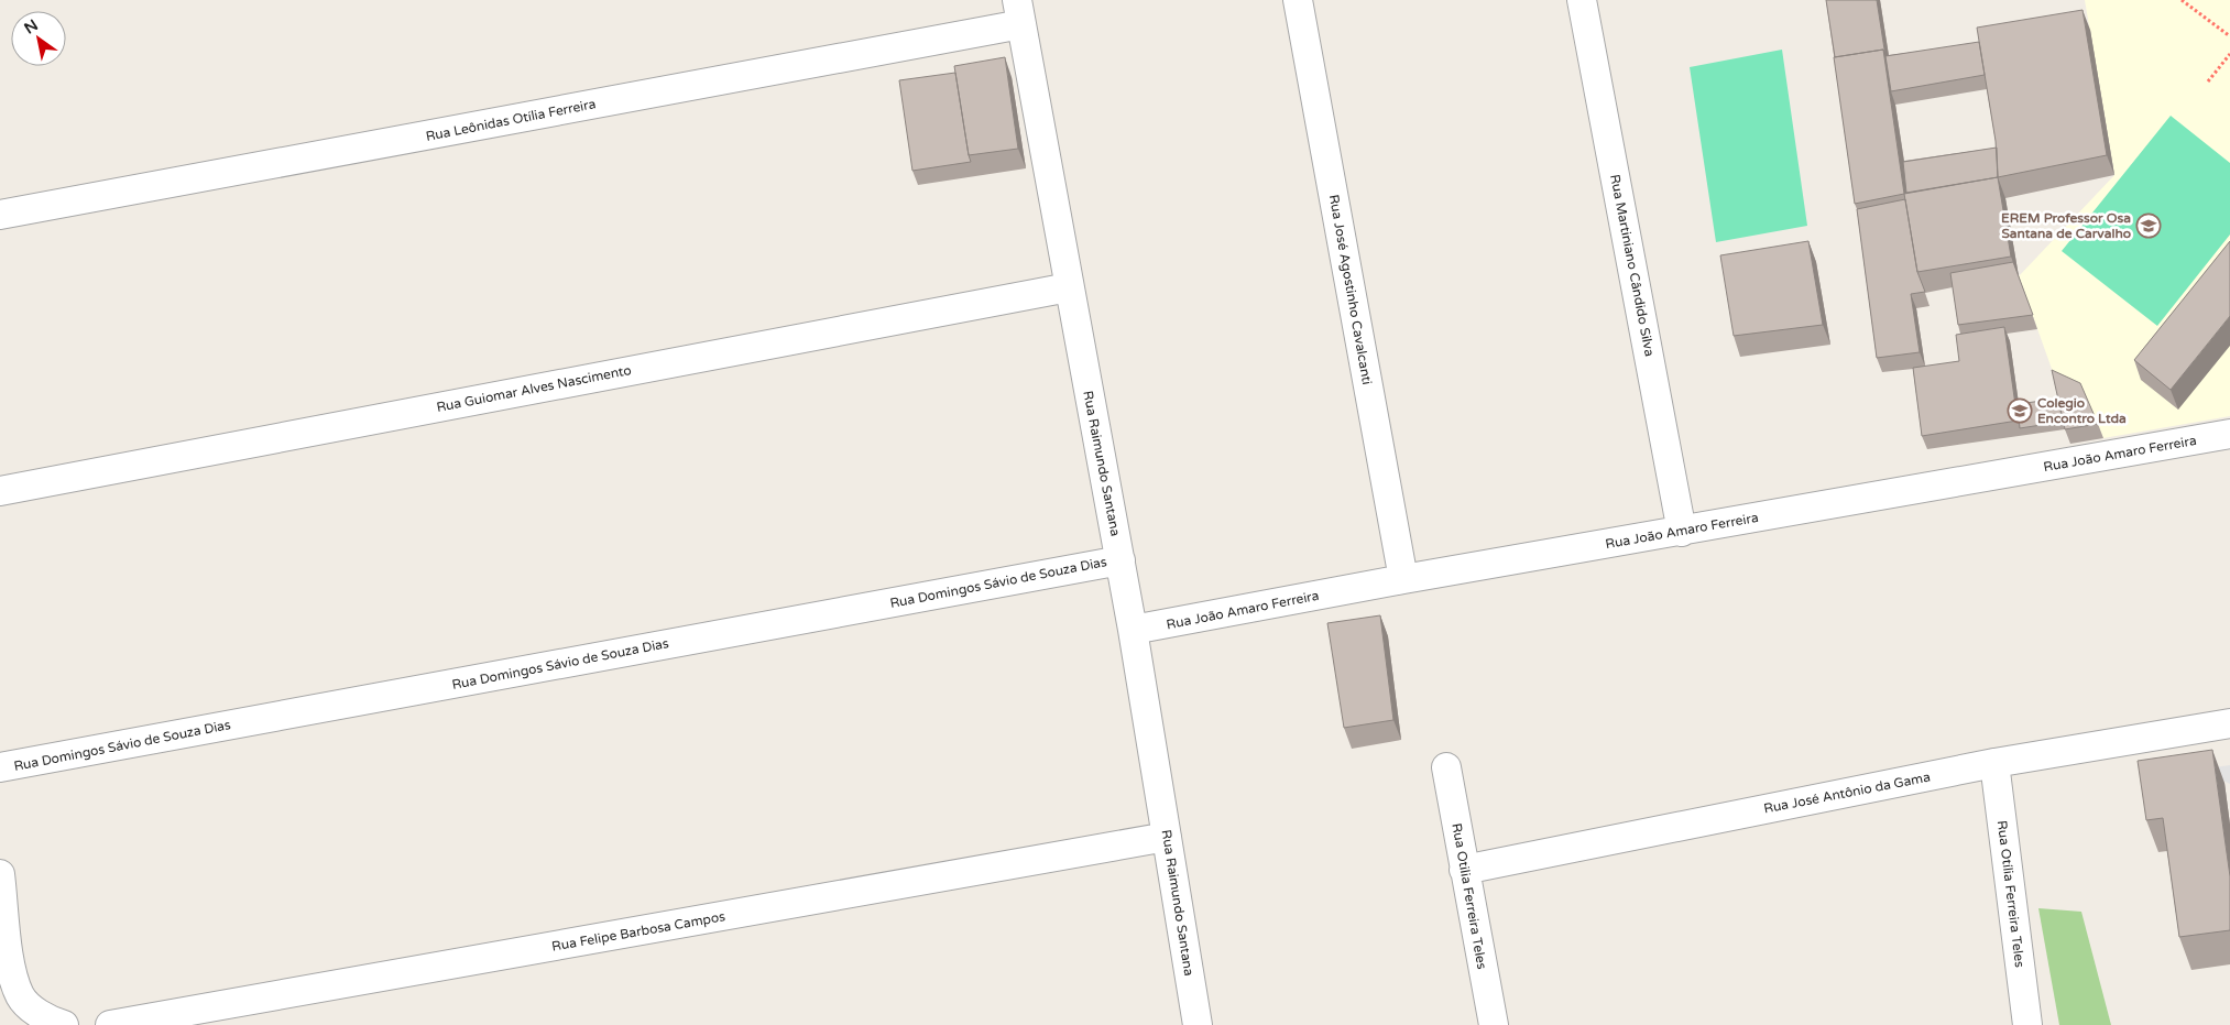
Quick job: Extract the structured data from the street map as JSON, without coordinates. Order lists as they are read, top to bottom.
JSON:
{
  "streets": {
    "street": [
      "Rua Leônidas Otília Ferreira",
      "Rua Martiniano Cândido Silva",
      "Rua José Agostinho Cavalcanti",
      "Rua Guiomar Alves Nascimento",
      "Rua João Amaro Ferreira",
      "Rua Raimundo Santana",
      "Rua Domingos Sávio de Souza Dias",
      "Rua José Antônio da Gama",
      "Rua Otília Ferreira Teles",
      "Rua Otilia Ferreira Teles",
      "Rua Felipe Barbosa Campos"
    ]
  },
  "crossings": [
    ["Rua Leônidas Otília Ferreira", "Rua Raimundo Santana"],
    ["Rua Martiniano Cândido Silva", "Rua João Amaro Ferreira"],
    ["Rua José Agostinho Cavalcanti", "Rua João Amaro Ferreira"],
    ["Rua Guiomar Alves Nascimento", "Rua Raimundo Santana"],
    ["Rua João Amaro Ferreira", "Rua Raimundo Santana"],
    ["Rua Raimundo Santana", "Rua Domingos Sávio de Souza Dias"],
    ["Rua Raimundo Santana", "Rua Felipe Barbosa Campos"],
    ["Rua José Antônio da Gama", "Rua Otília Ferreira Teles"],
    ["Rua José Antônio da Gama", "Rua Otilia Ferreira Teles"]
  ],
  "places": {
    "school or university": ["EREM Professor Osa Santana de Carvalho", "Colegio Encontro Ltda"]
  },
  "north": "top left"
}
